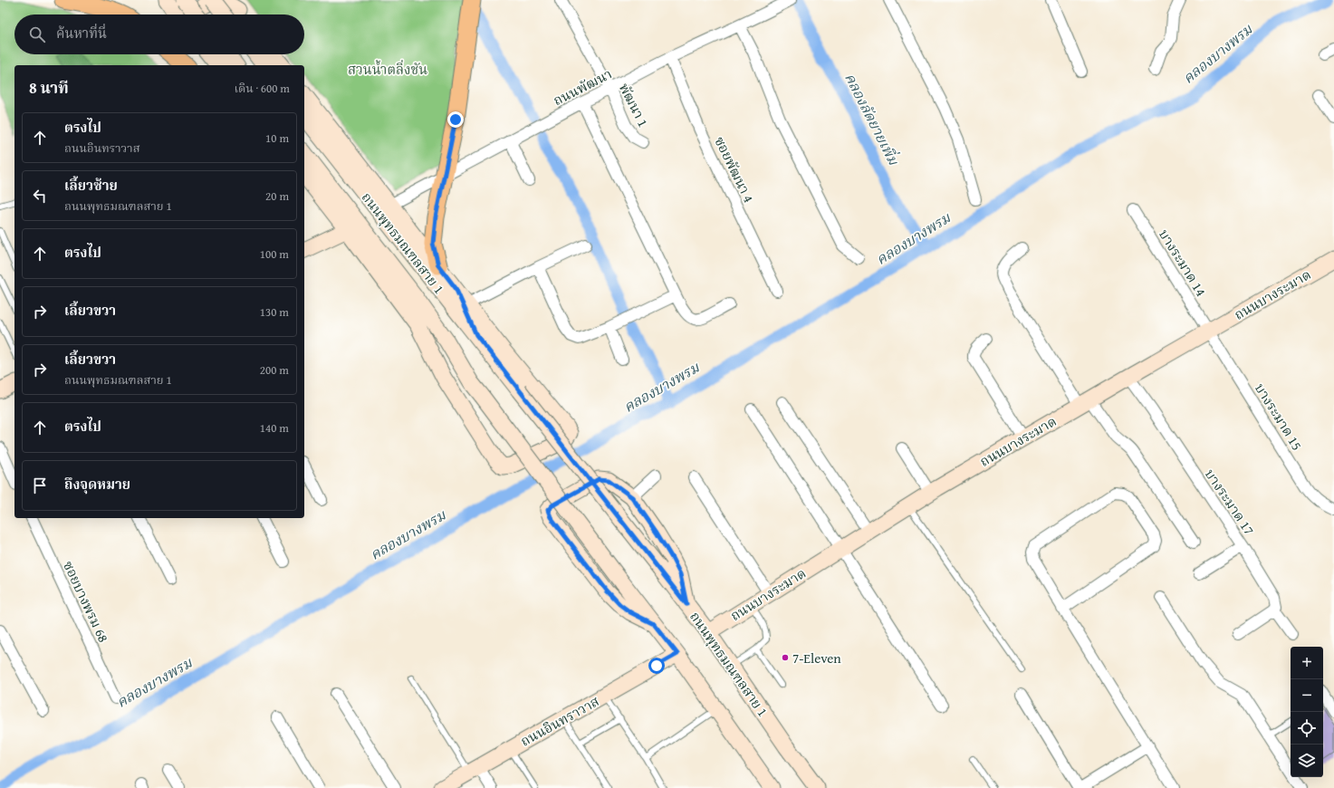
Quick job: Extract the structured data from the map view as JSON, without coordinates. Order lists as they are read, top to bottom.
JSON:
{
  "streets": {
    "main road": ["ถนนพุทธมณฑลสาย 1", "ถนนบางระมาด", "ถนนอินทราวาส"],
    "street": [
      "ถนนพัฒนา",
      "พัฒนา 1",
      "ซอยพัฒนา 4",
      "บางระมาด 14",
      "บางระมาด 15",
      "บางระมาด 17",
      "ซอยบางพรม 68"
    ]
  },
  "crossings": [
    ["ถนนพัฒนา", "พัฒนา 1"],
    ["ถนนพัฒนา", "ซอยพัฒนา 4"],
    ["ถนนพุทธมณฑลสาย 1", "ถนนบางระมาด"],
    ["ถนนพุทธมณฑลสาย 1", "ถนนอินทราวาส"],
    ["บางระมาด 14", "ถนนบางระมาด"],
    ["บางระมาด 14", "บางระมาด 15"],
    ["ถนนบางระมาด", "บางระมาด 15"],
    ["ถนนบางระมาด", "บางระมาด 17"]
  ],
  "water": ["คลองบางพรม", "คลองลัดยายเพิ่ม"],
  "parks": ["สวนน้ำตลิ่งชัน"],
  "places": ["7-Eleven"],
  "page": {
    "search": "ค้นหาที่นี่",
    "heading": ["8 นาที", "เดิน · 600 m"],
    "list": [
      ["ตรงไป", "ถนนอินทราวาส", "10 m"],
      ["เลี้ยวซ้าย", "ถนนพุทธมณฑลสาย 1", "20 m"],
      ["ตรงไป", "100 m"],
      ["เลี้ยวขวา", "130 m"],
      ["เลี้ยวขวา", "ถนนพุทธมณฑลสาย 1", "200 m"],
      ["ตรงไป", "140 m"],
      "ถึงจุดหมาย"
    ],
    "map_buttons": ["+", "−"]
  }
}
